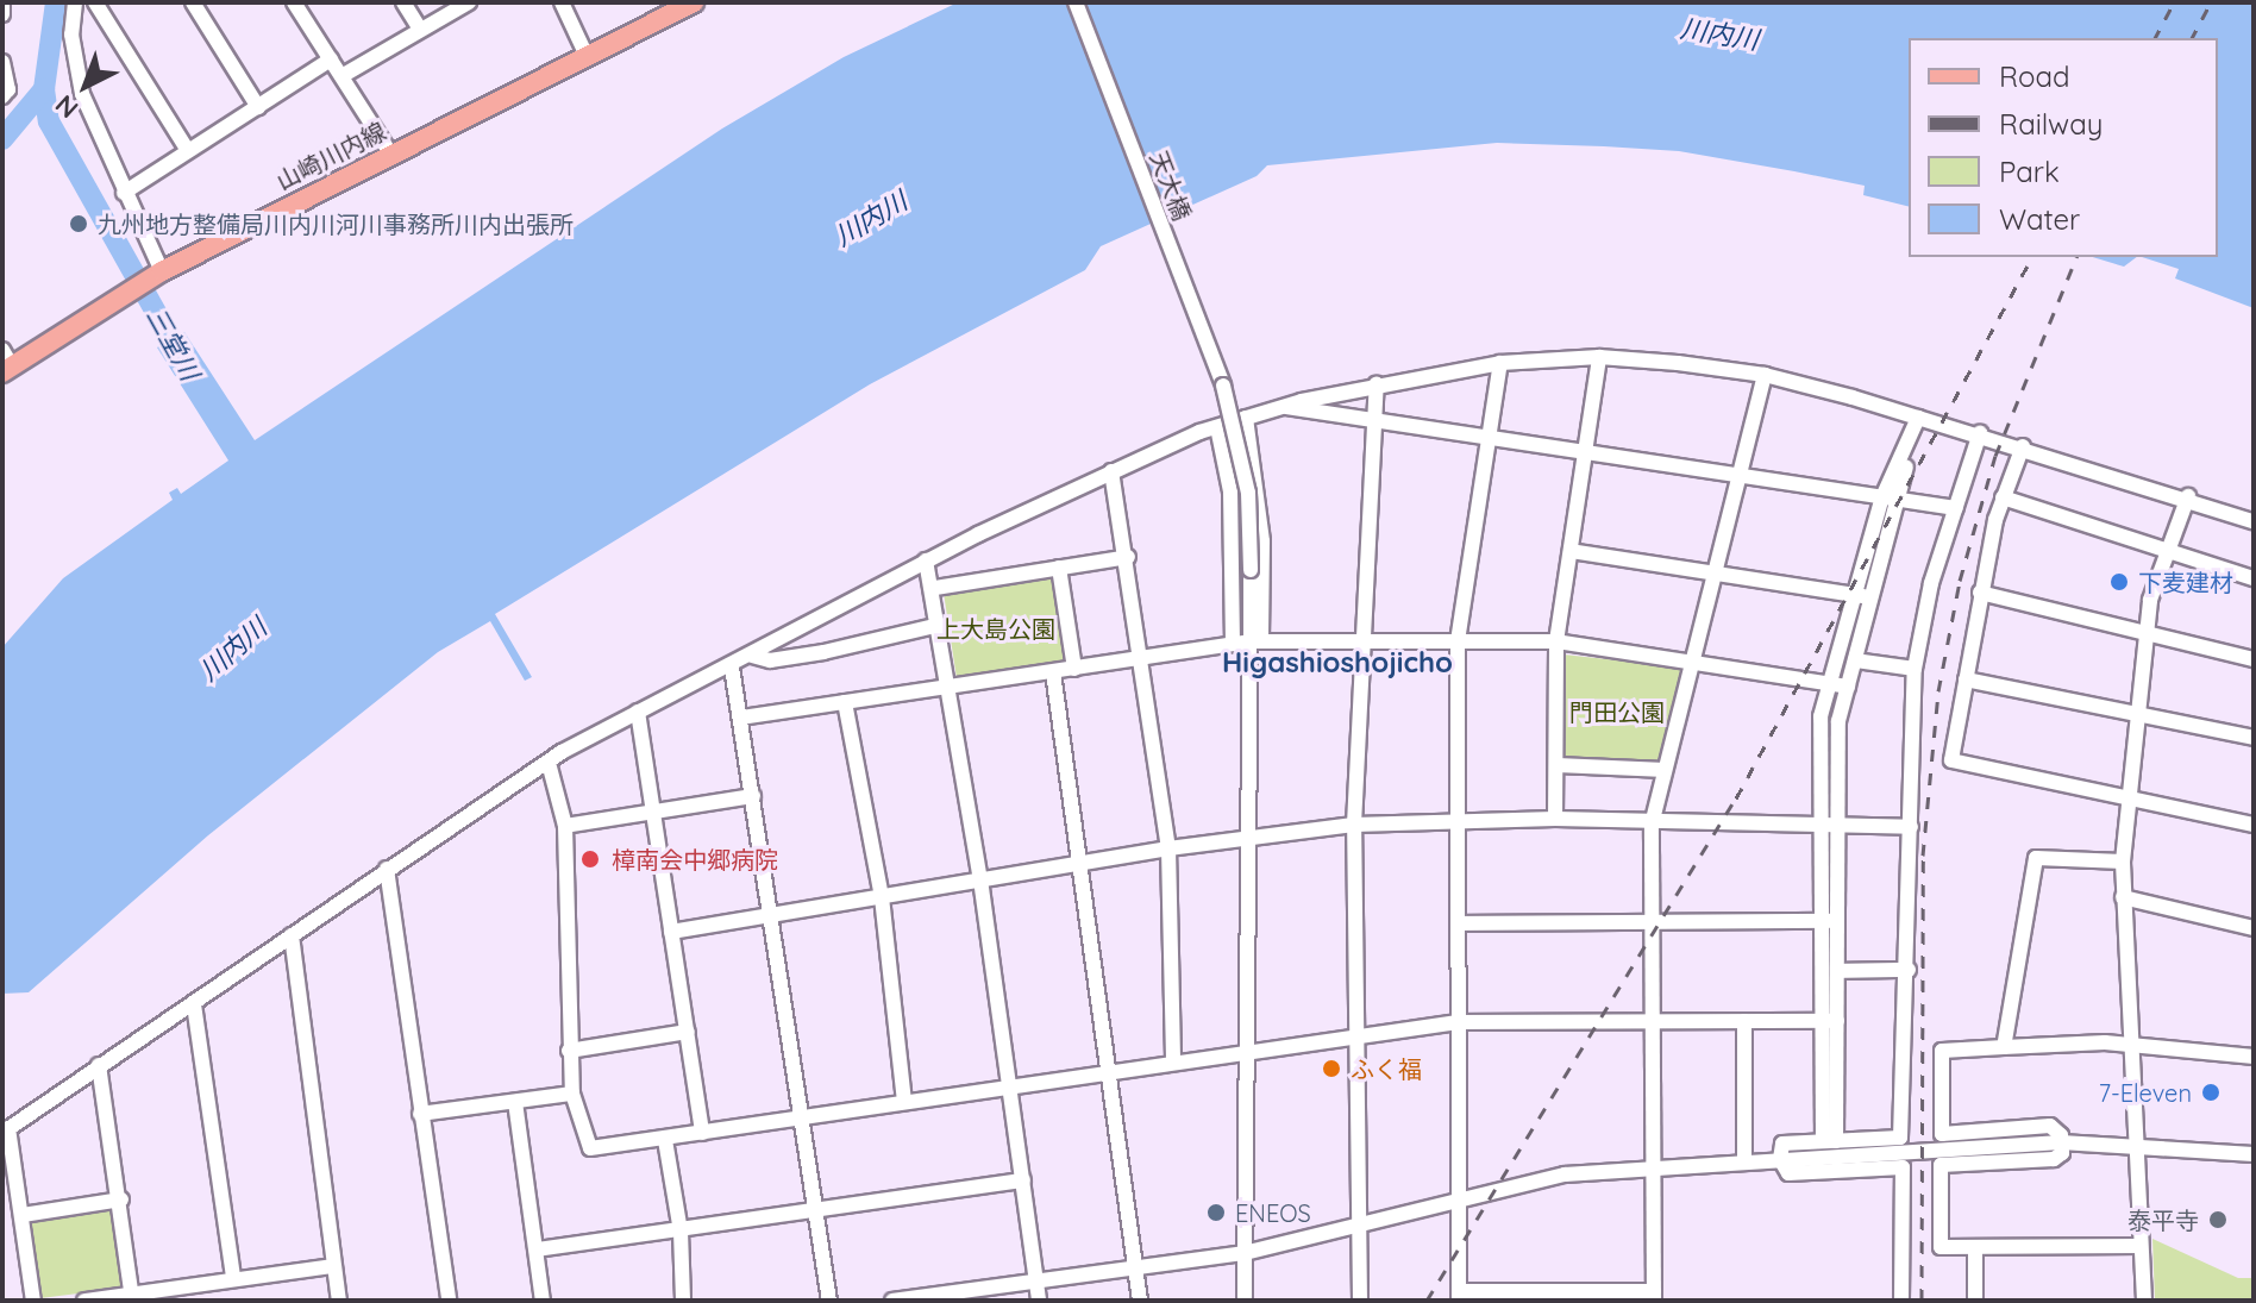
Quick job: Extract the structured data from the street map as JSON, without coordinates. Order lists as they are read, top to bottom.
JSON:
{
  "streets": {
    "main road": ["山崎川内線"],
    "street": ["天大橋"]
  },
  "districts": ["Higashioshojicho"],
  "water": ["川内川", "三堂川"],
  "parks": ["上大島公園", "門田公園"],
  "places": [
    "九州地方整備局川内川河川事務所川内出張所",
    "下麦建材",
    "樟南会中郷病院",
    "ふく福",
    "7-Eleven",
    "ENEOS",
    "泰平寺"
  ],
  "legend": [
    "Road",
    "Railway",
    "Park",
    "Water"
  ],
  "north": "bottom left"
}
